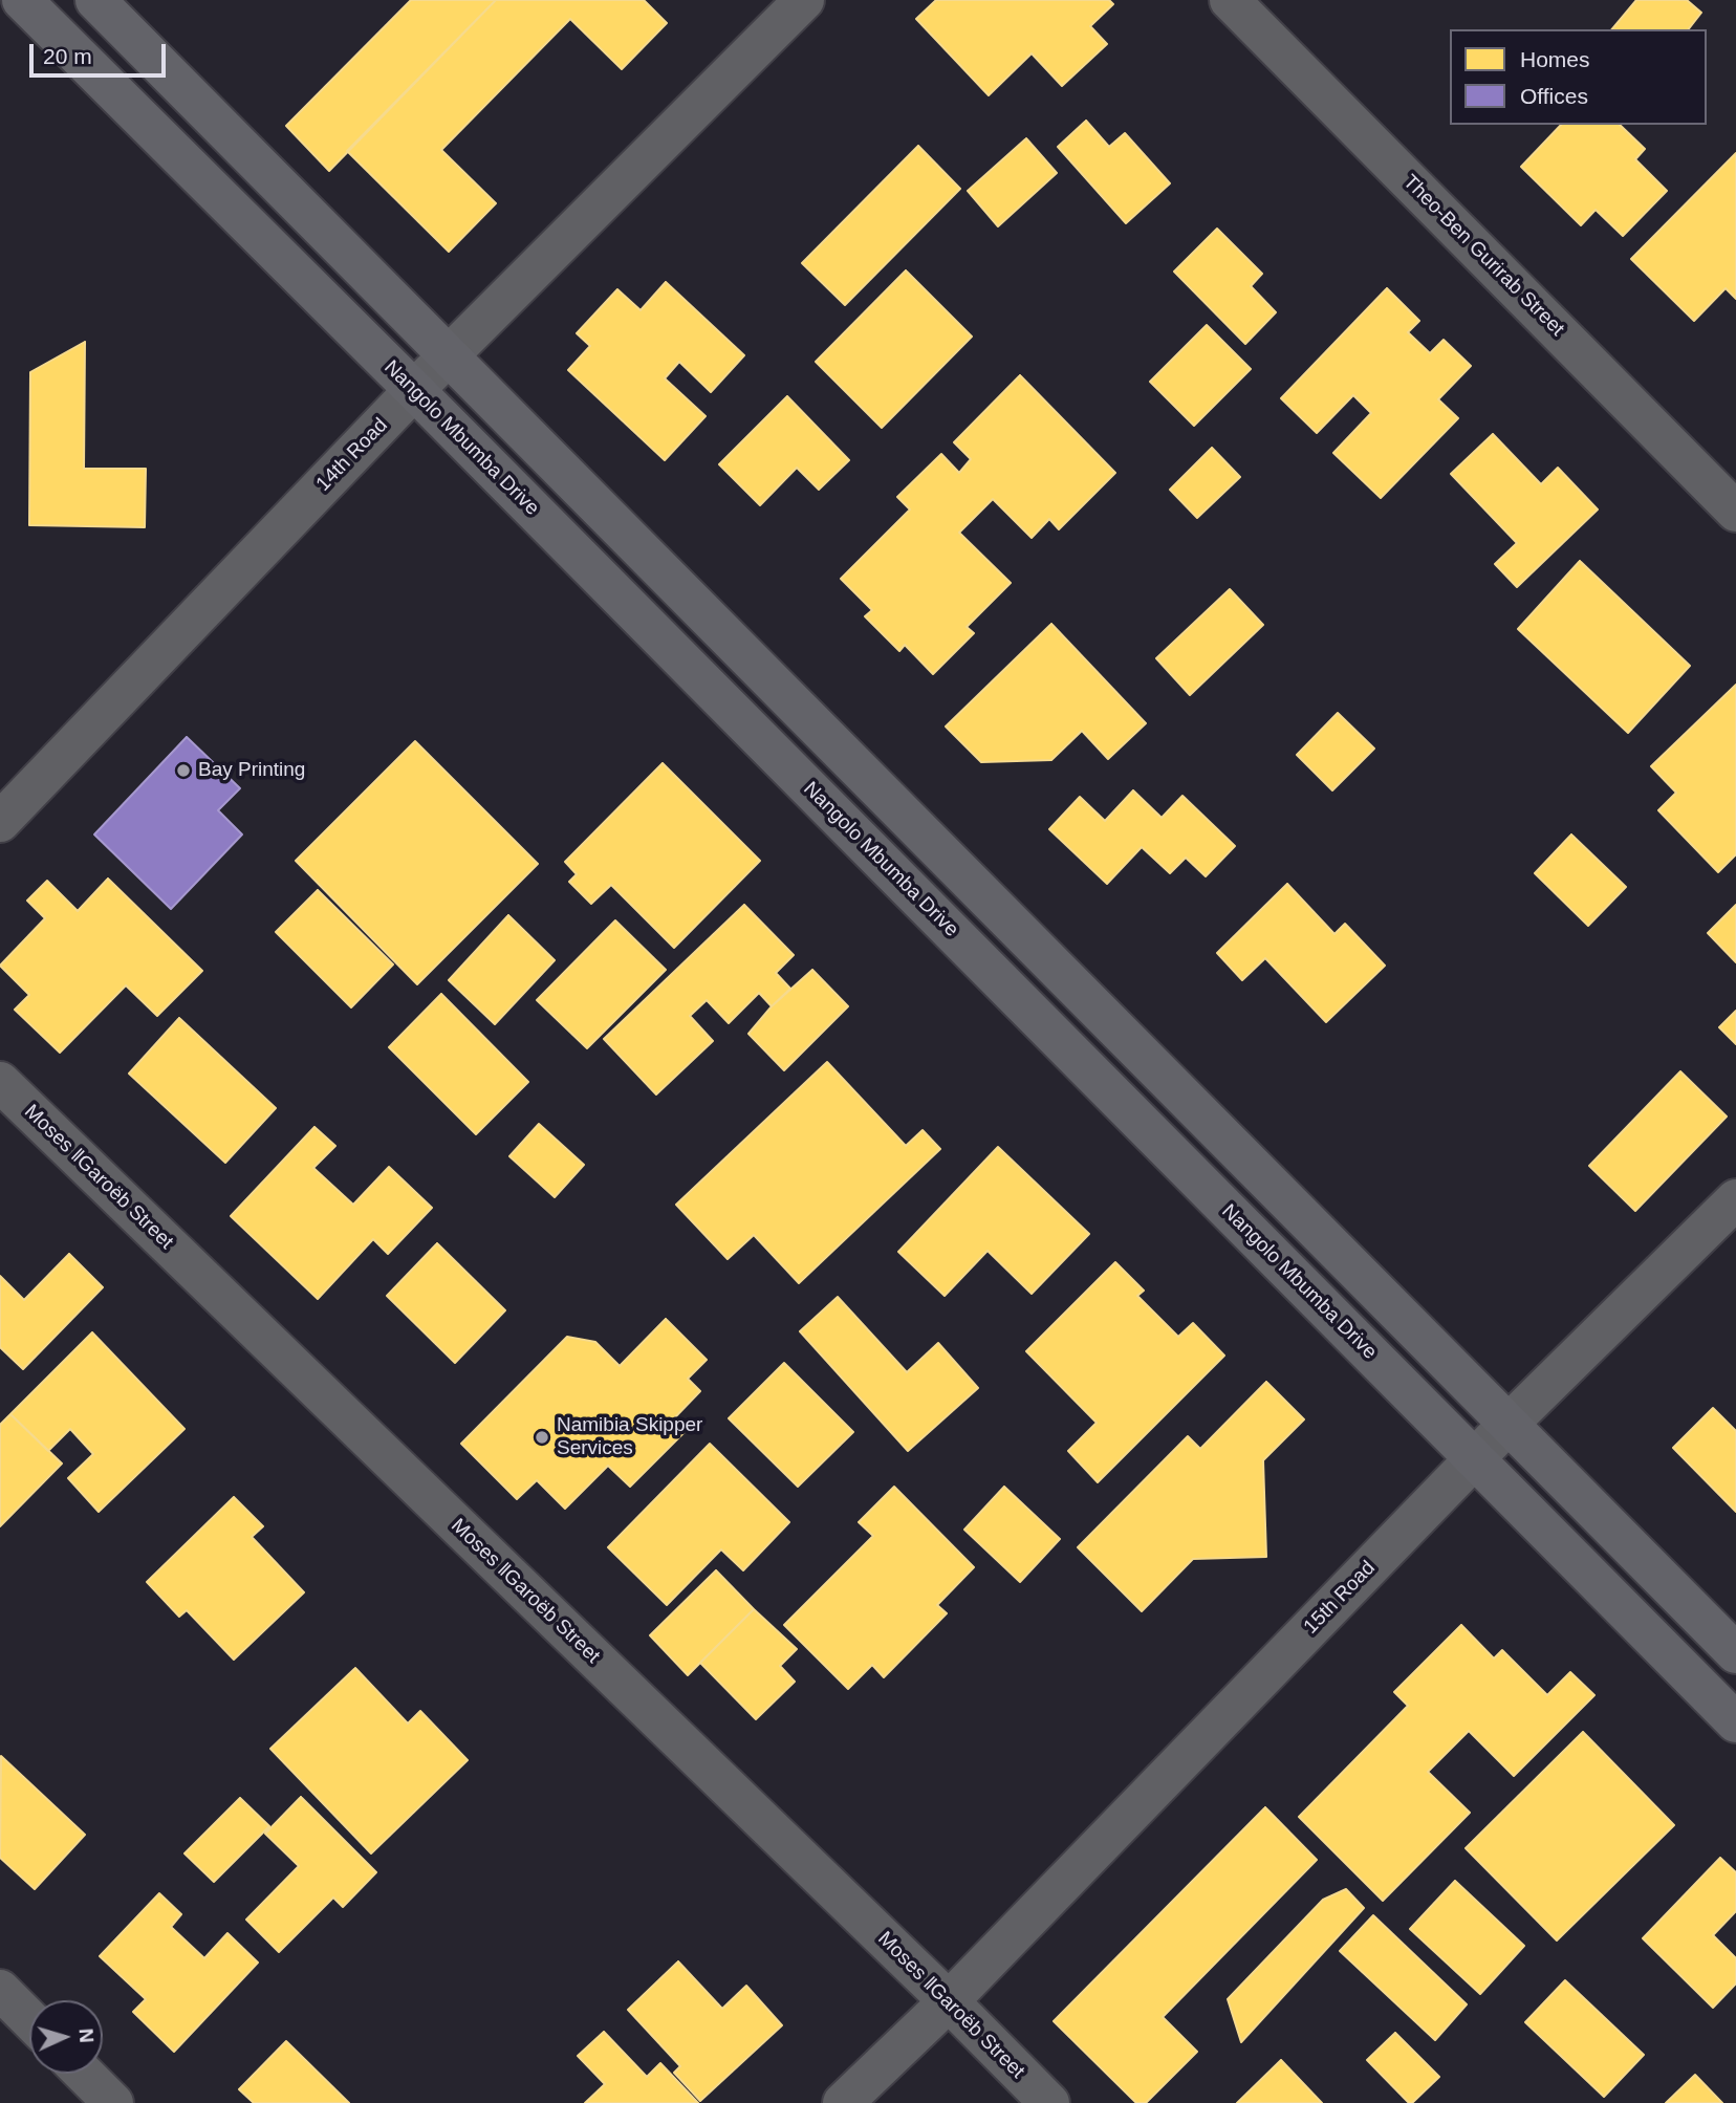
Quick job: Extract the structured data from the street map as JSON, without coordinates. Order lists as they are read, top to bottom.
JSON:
{
  "streets": {
    "street": [
      "Theo-Ben Gurirab Street",
      "Nangolo Mbumba Drive",
      "14th Road",
      "Moses ǁGaroëb Street",
      "15th Road"
    ]
  },
  "crossings": [
    ["Nangolo Mbumba Drive", "14th Road"],
    ["Nangolo Mbumba Drive", "15th Road"],
    ["Moses ǁGaroëb Street", "15th Road"]
  ],
  "places": ["Bay Printing", "Namibia Skipper Services"],
  "legend": ["Homes", "Offices"],
  "scale_bar": "20 m",
  "north": "right"
}
